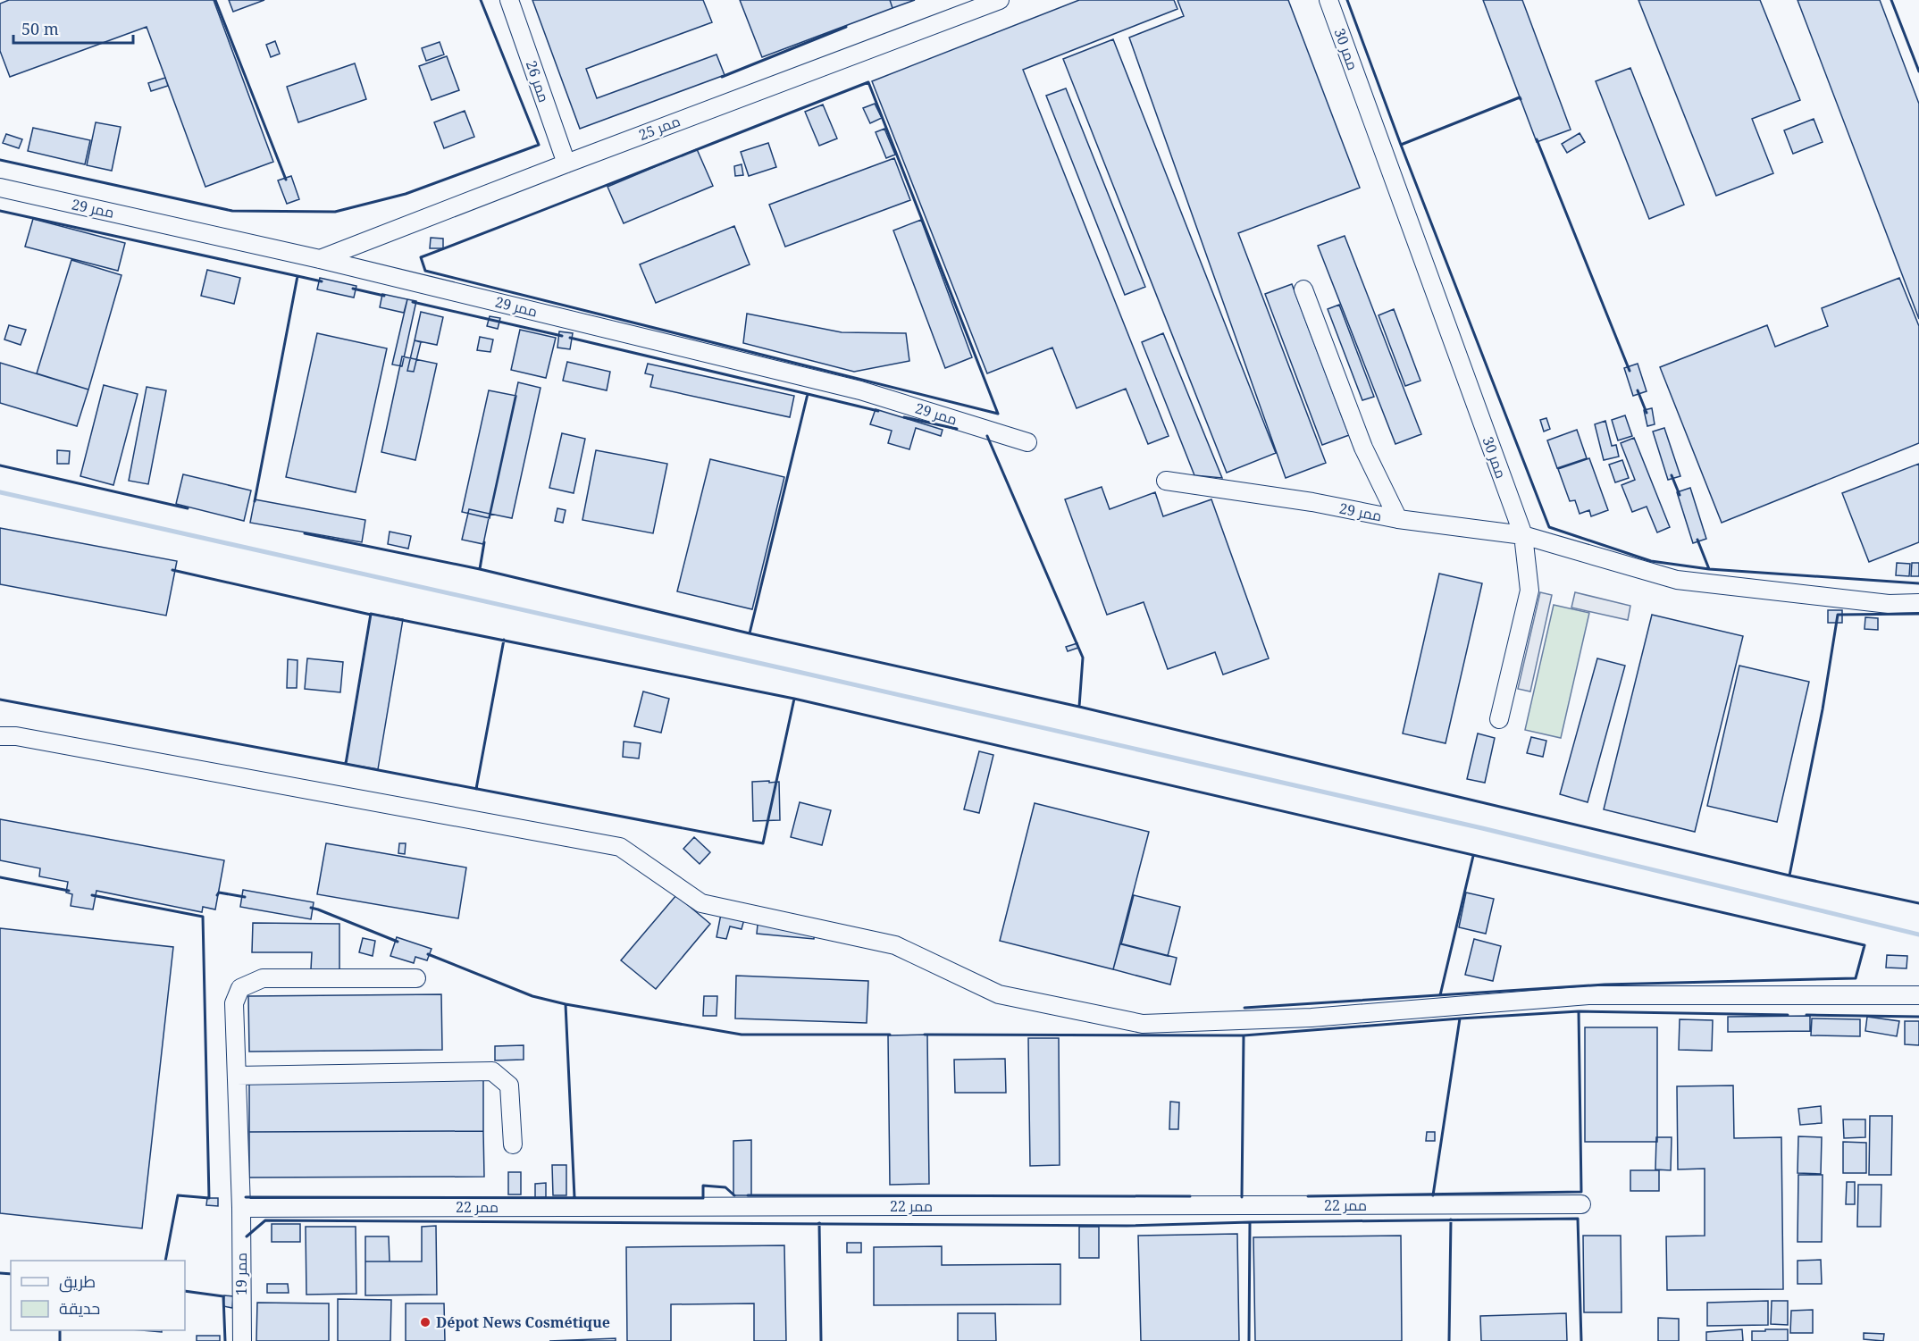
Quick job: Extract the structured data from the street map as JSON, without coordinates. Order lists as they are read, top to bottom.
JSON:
{
  "streets": {
    "lane": [
      "ممر 30",
      "ممر 26",
      "ممر 25",
      "ممر 29",
      "ممر 22",
      "ممر 19"
    ]
  },
  "crossings": [
    ["ممر 30", "ممر 29"],
    ["ممر 26", "ممر 25"],
    ["ممر 25", "ممر 29"],
    ["ممر 22", "ممر 19"]
  ],
  "places": ["Dépot News Cosmétique"],
  "legend": ["طريق", "حديقة"],
  "scale_bar": "50 m"
}
